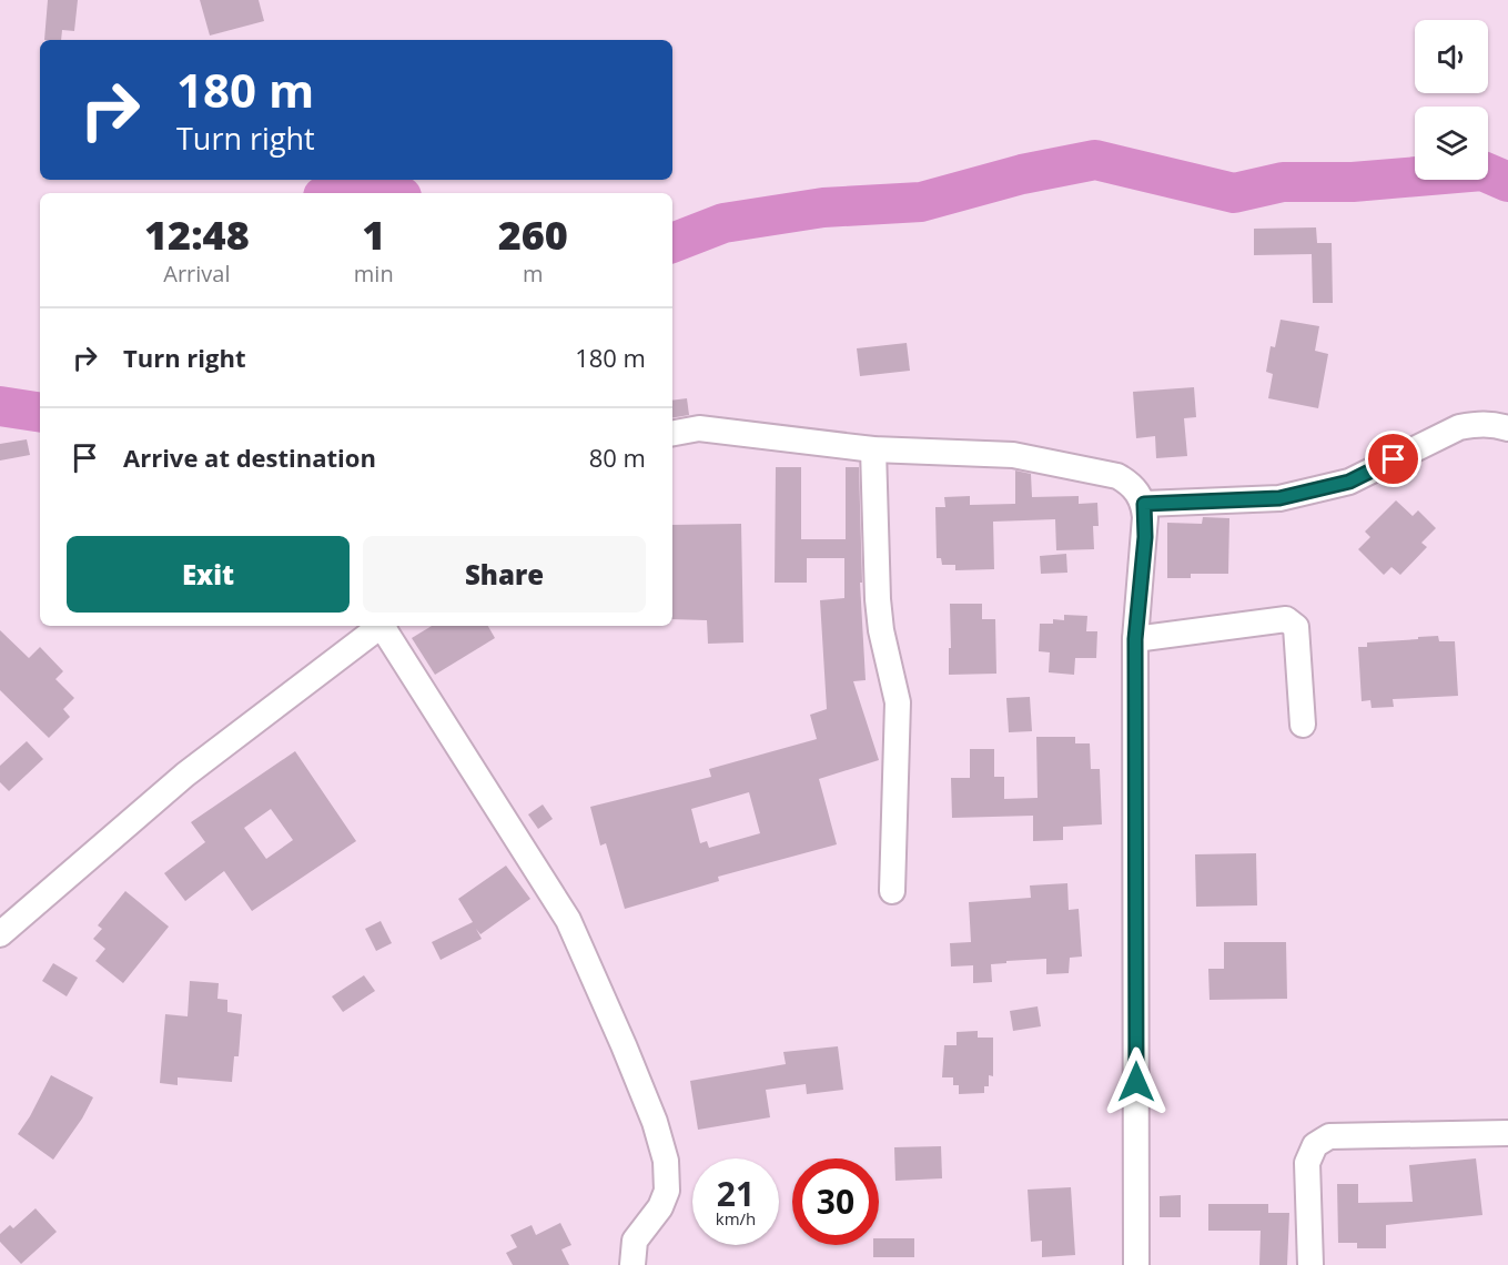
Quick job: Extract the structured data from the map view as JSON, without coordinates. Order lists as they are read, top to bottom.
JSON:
{
  "page": {
    "turn": ["180 m", "Turn right"],
    "eta": [
      "12:48",
      "Arrival",
      "1",
      "min",
      "260",
      "m"
    ],
    "list": [
      {
        "name": "Turn right",
        "value": "180 m"
      },
      {
        "name": "Arrive at destination",
        "value": "80 m"
      }
    ],
    "buttons": ["Exit", "Share"],
    "speed": "21 km/h",
    "limit": "30"
  }
}
